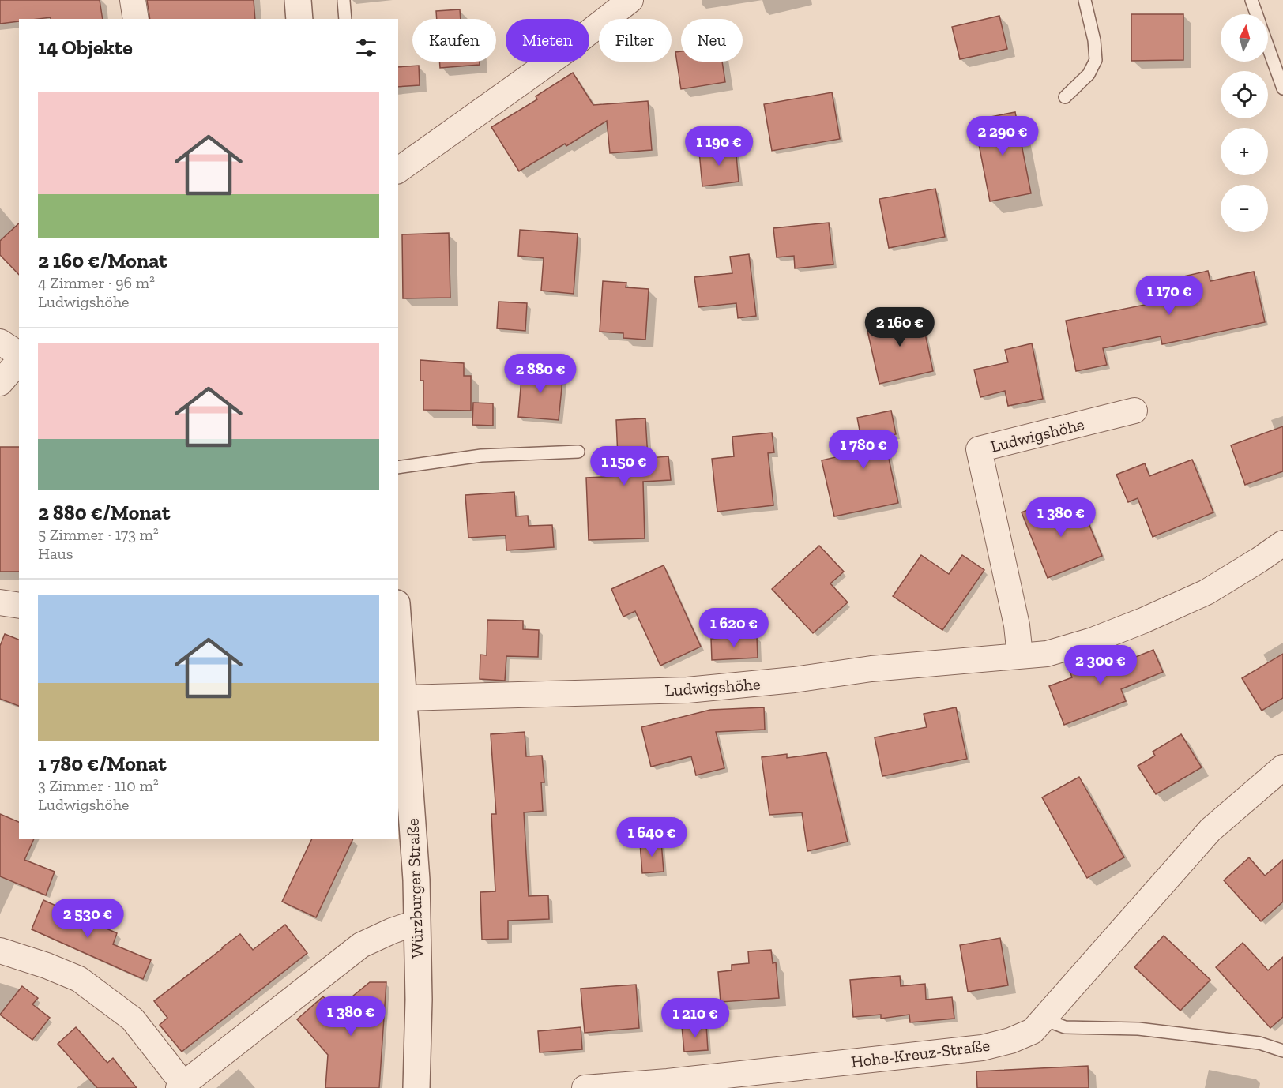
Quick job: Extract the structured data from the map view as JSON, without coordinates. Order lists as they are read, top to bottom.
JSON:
{
  "streets": {
    "street": ["Ludwigshöhe", "Würzburger Straße", "Hohe-Kreuz-Straße"]
  },
  "crossings": [
    ["Ludwigshöhe", "Würzburger Straße"]
  ],
  "north": "top",
  "page": {
    "map_buttons": ["+", "−"],
    "chip": [
      "Kaufen",
      "Mieten",
      "Filter",
      "Neu"
    ],
    "heading": "14 Objekte",
    "list": [
      {
        "name": "2 160 €/Monat",
        "note": "4 Zimmer · 96 m² · Ludwigshöhe"
      },
      {
        "name": "2 880 €/Monat",
        "note": "5 Zimmer · 173 m² · Haus"
      },
      {
        "name": "1 780 €/Monat",
        "note": "3 Zimmer · 110 m² · Ludwigshöhe"
      }
    ],
    "price": [
      "2 290 €",
      "1 190 €",
      "1 170 €",
      "2 160 €",
      "2 880 €",
      "1 780 €",
      "1 150 €",
      "1 380 €",
      "1 620 €",
      "2 300 €",
      "1 640 €",
      "2 530 €",
      "1 380 €",
      "1 210 €"
    ]
  }
}
